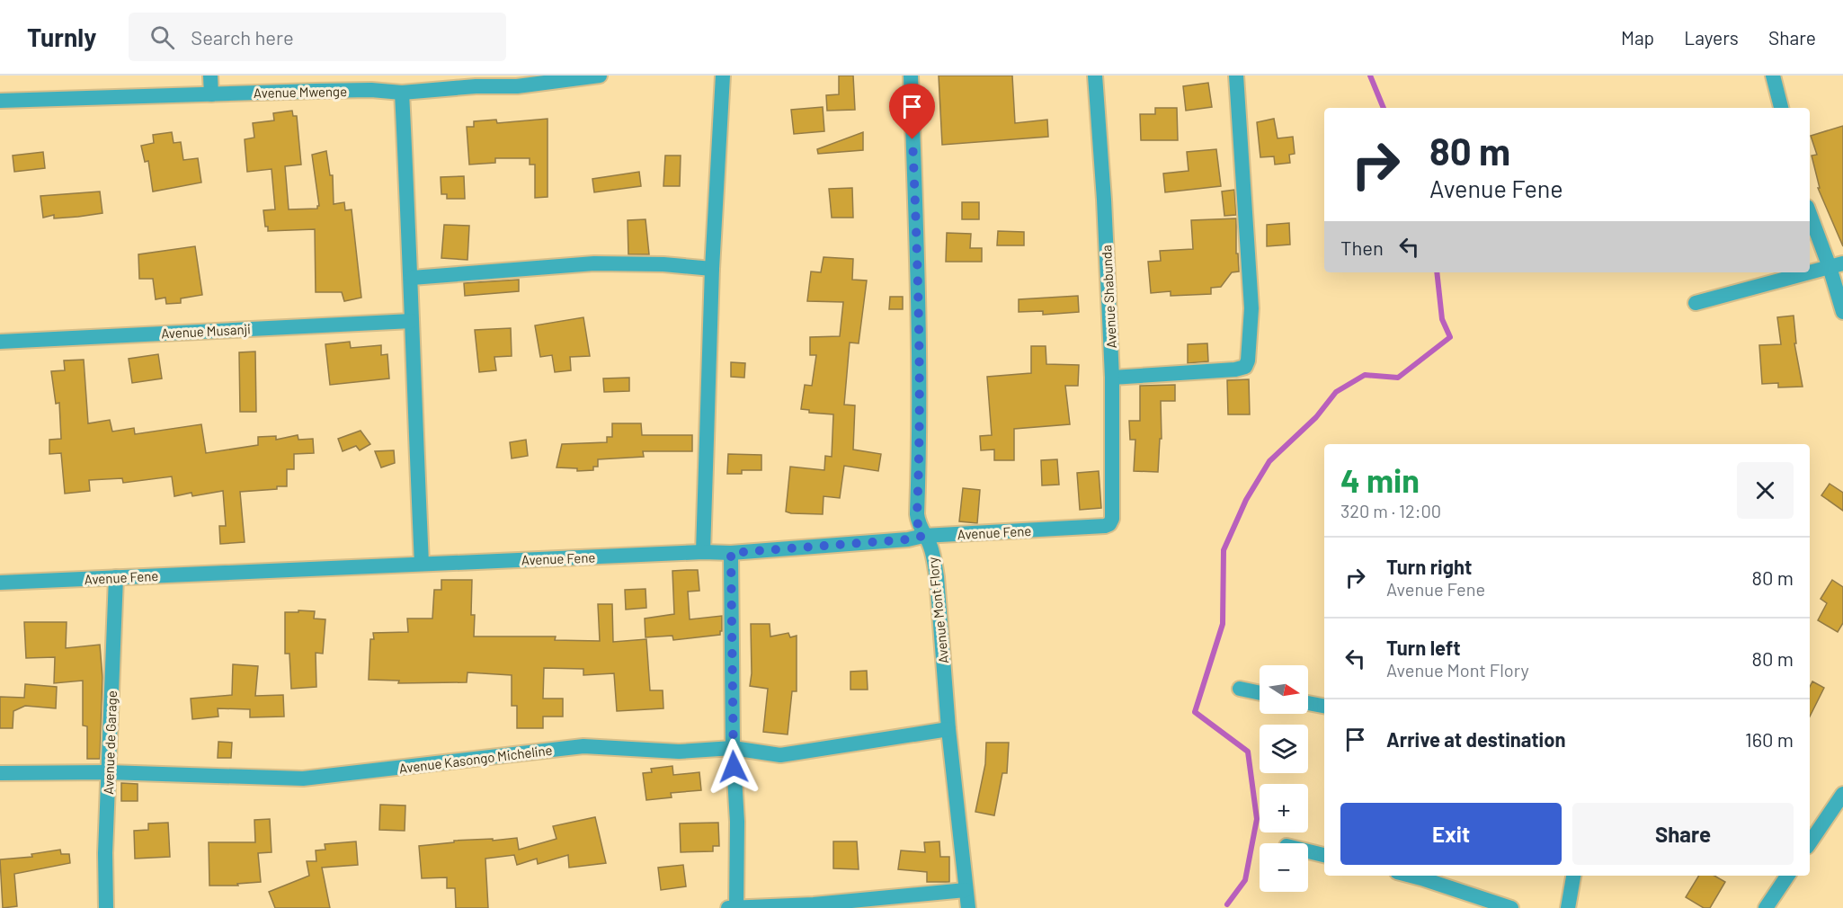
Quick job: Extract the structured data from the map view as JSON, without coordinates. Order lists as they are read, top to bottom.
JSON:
{
  "streets": {
    "street": [
      "Avenue Mwenge",
      "Avenue Shabunda",
      "Avenue Musanji",
      "Avenue Fene",
      "Avenue Mont Flory",
      "Avenue de Garage",
      "Avenue Kasongo Micheline"
    ]
  },
  "crossings": [
    ["Avenue Shabunda", "Avenue Fene"],
    ["Avenue Fene", "Avenue Mont Flory"],
    ["Avenue Fene", "Avenue de Garage"],
    ["Avenue Mont Flory", "Avenue Kasongo Micheline"],
    ["Avenue de Garage", "Avenue Kasongo Micheline"]
  ],
  "north": "right",
  "page": {
    "header": "Turnly",
    "search": "Search here",
    "nav": ["Map", "Layers", "Share"],
    "turn": ["80 m", "Avenue Fene"],
    "then": "Then",
    "heading": ["4 min", "320 m · 12:00"],
    "list": [
      {
        "name": "Turn right",
        "note": "Avenue Fene",
        "value": "80 m"
      },
      {
        "name": "Turn left",
        "note": "Avenue Mont Flory",
        "value": "80 m"
      },
      {
        "name": "Arrive at destination",
        "value": "160 m"
      }
    ],
    "map_buttons": ["+", "−"],
    "buttons": ["Exit", "Share"]
  }
}
